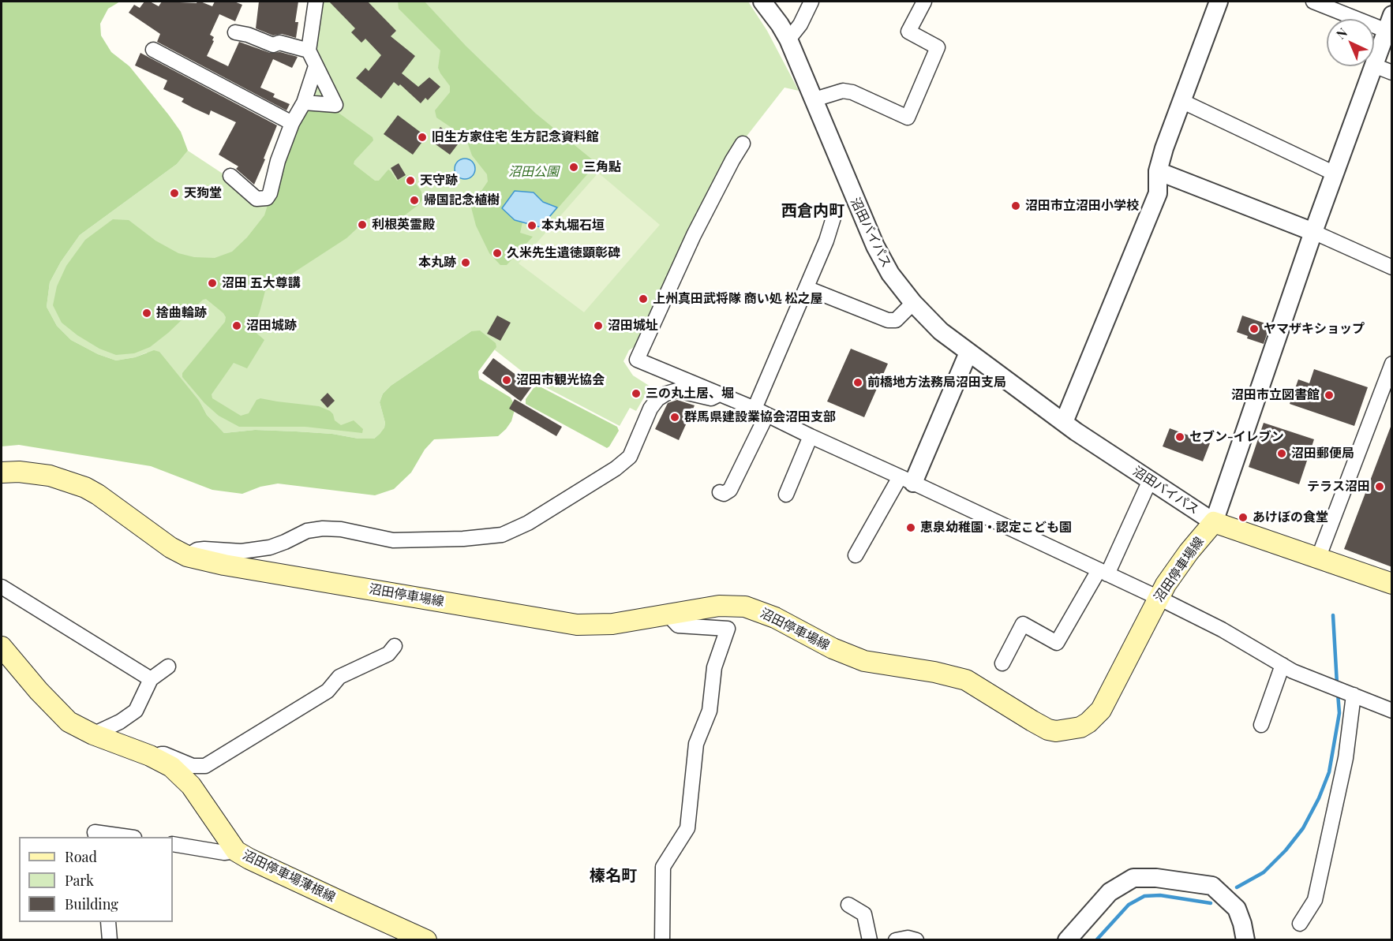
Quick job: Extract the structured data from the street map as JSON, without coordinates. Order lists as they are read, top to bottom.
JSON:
{
  "streets": {
    "main road": ["沼田停車場線", "沼田停車場薄根線"],
    "street": ["沼田バイパス"]
  },
  "crossings": [
    ["沼田バイパス", "沼田停車場線"]
  ],
  "districts": ["西倉内町", "榛名町"],
  "parks": ["沼田公園"],
  "places": [
    "旧生方家住宅 生方記念資料館",
    "三角點",
    "天守跡",
    "天狗堂",
    "帰国記念植樹",
    "沼田市立沼田小学校",
    "利根英霊殿",
    "本丸堀石垣",
    "久米先生遺徳顕彰碑",
    "本丸跡",
    "沼田 五大尊講",
    "上州真田武将隊 商い処 松之屋",
    "捨曲輪跡",
    "沼田城跡",
    "沼田城址",
    "ヤマザキショップ",
    "沼田市観光協会",
    "前橋地方法務局沼田支局",
    "三の丸土居、堀",
    "沼田市立図書館",
    "群馬県建設業協会沼田支部",
    "セブン-イレブン",
    "沼田郵便局",
    "テラス沼田",
    "あけぼの食堂",
    "恵泉幼稚園・認定こども園"
  ],
  "legend": ["Road", "Park", "Building"],
  "north": "top left"
}
